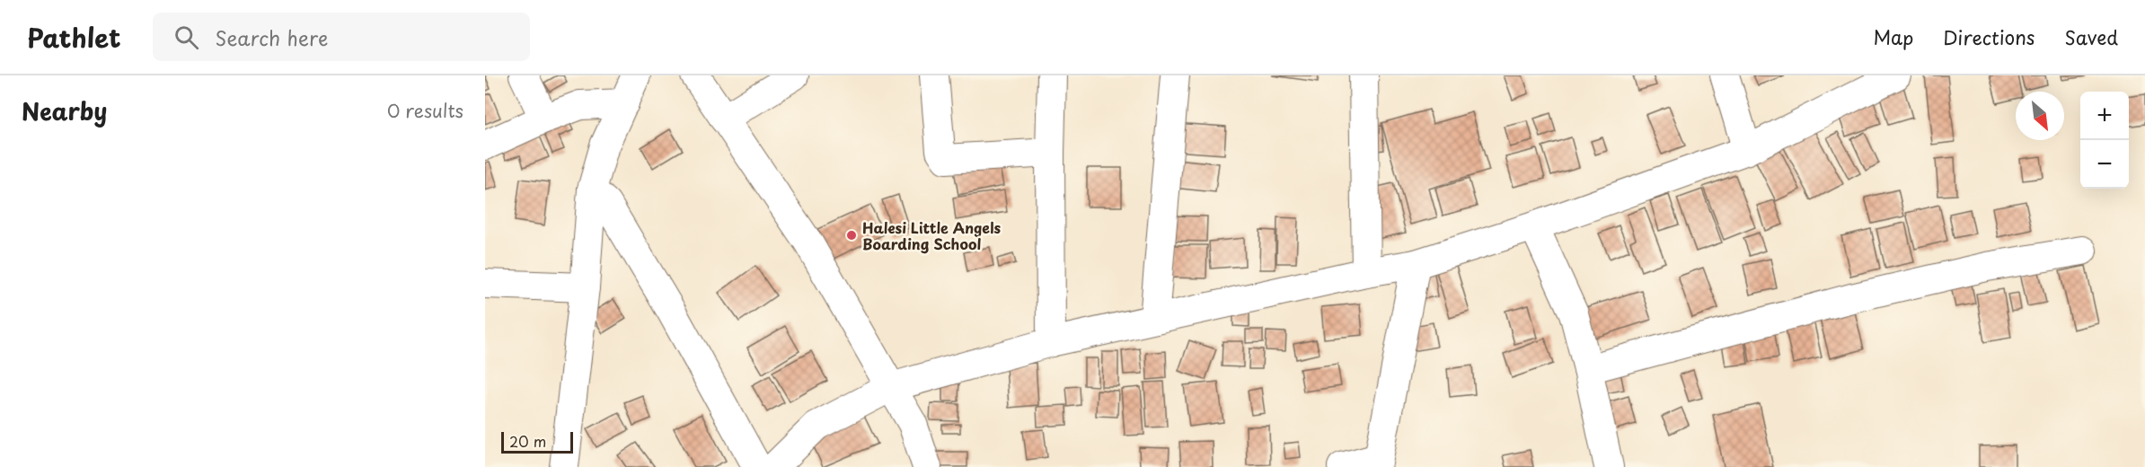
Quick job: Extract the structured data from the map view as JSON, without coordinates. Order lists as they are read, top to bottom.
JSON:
{
  "places": ["Halesi Little Angels Boarding School"],
  "scale_bar": "20 m",
  "north": "bottom right",
  "page": {
    "header": "Pathlet",
    "search": "Search here",
    "nav": ["Map", "Directions", "Saved"],
    "heading": ["Nearby", "0 results"],
    "map_buttons": ["+", "−"],
    "scale": "20 m"
  }
}
